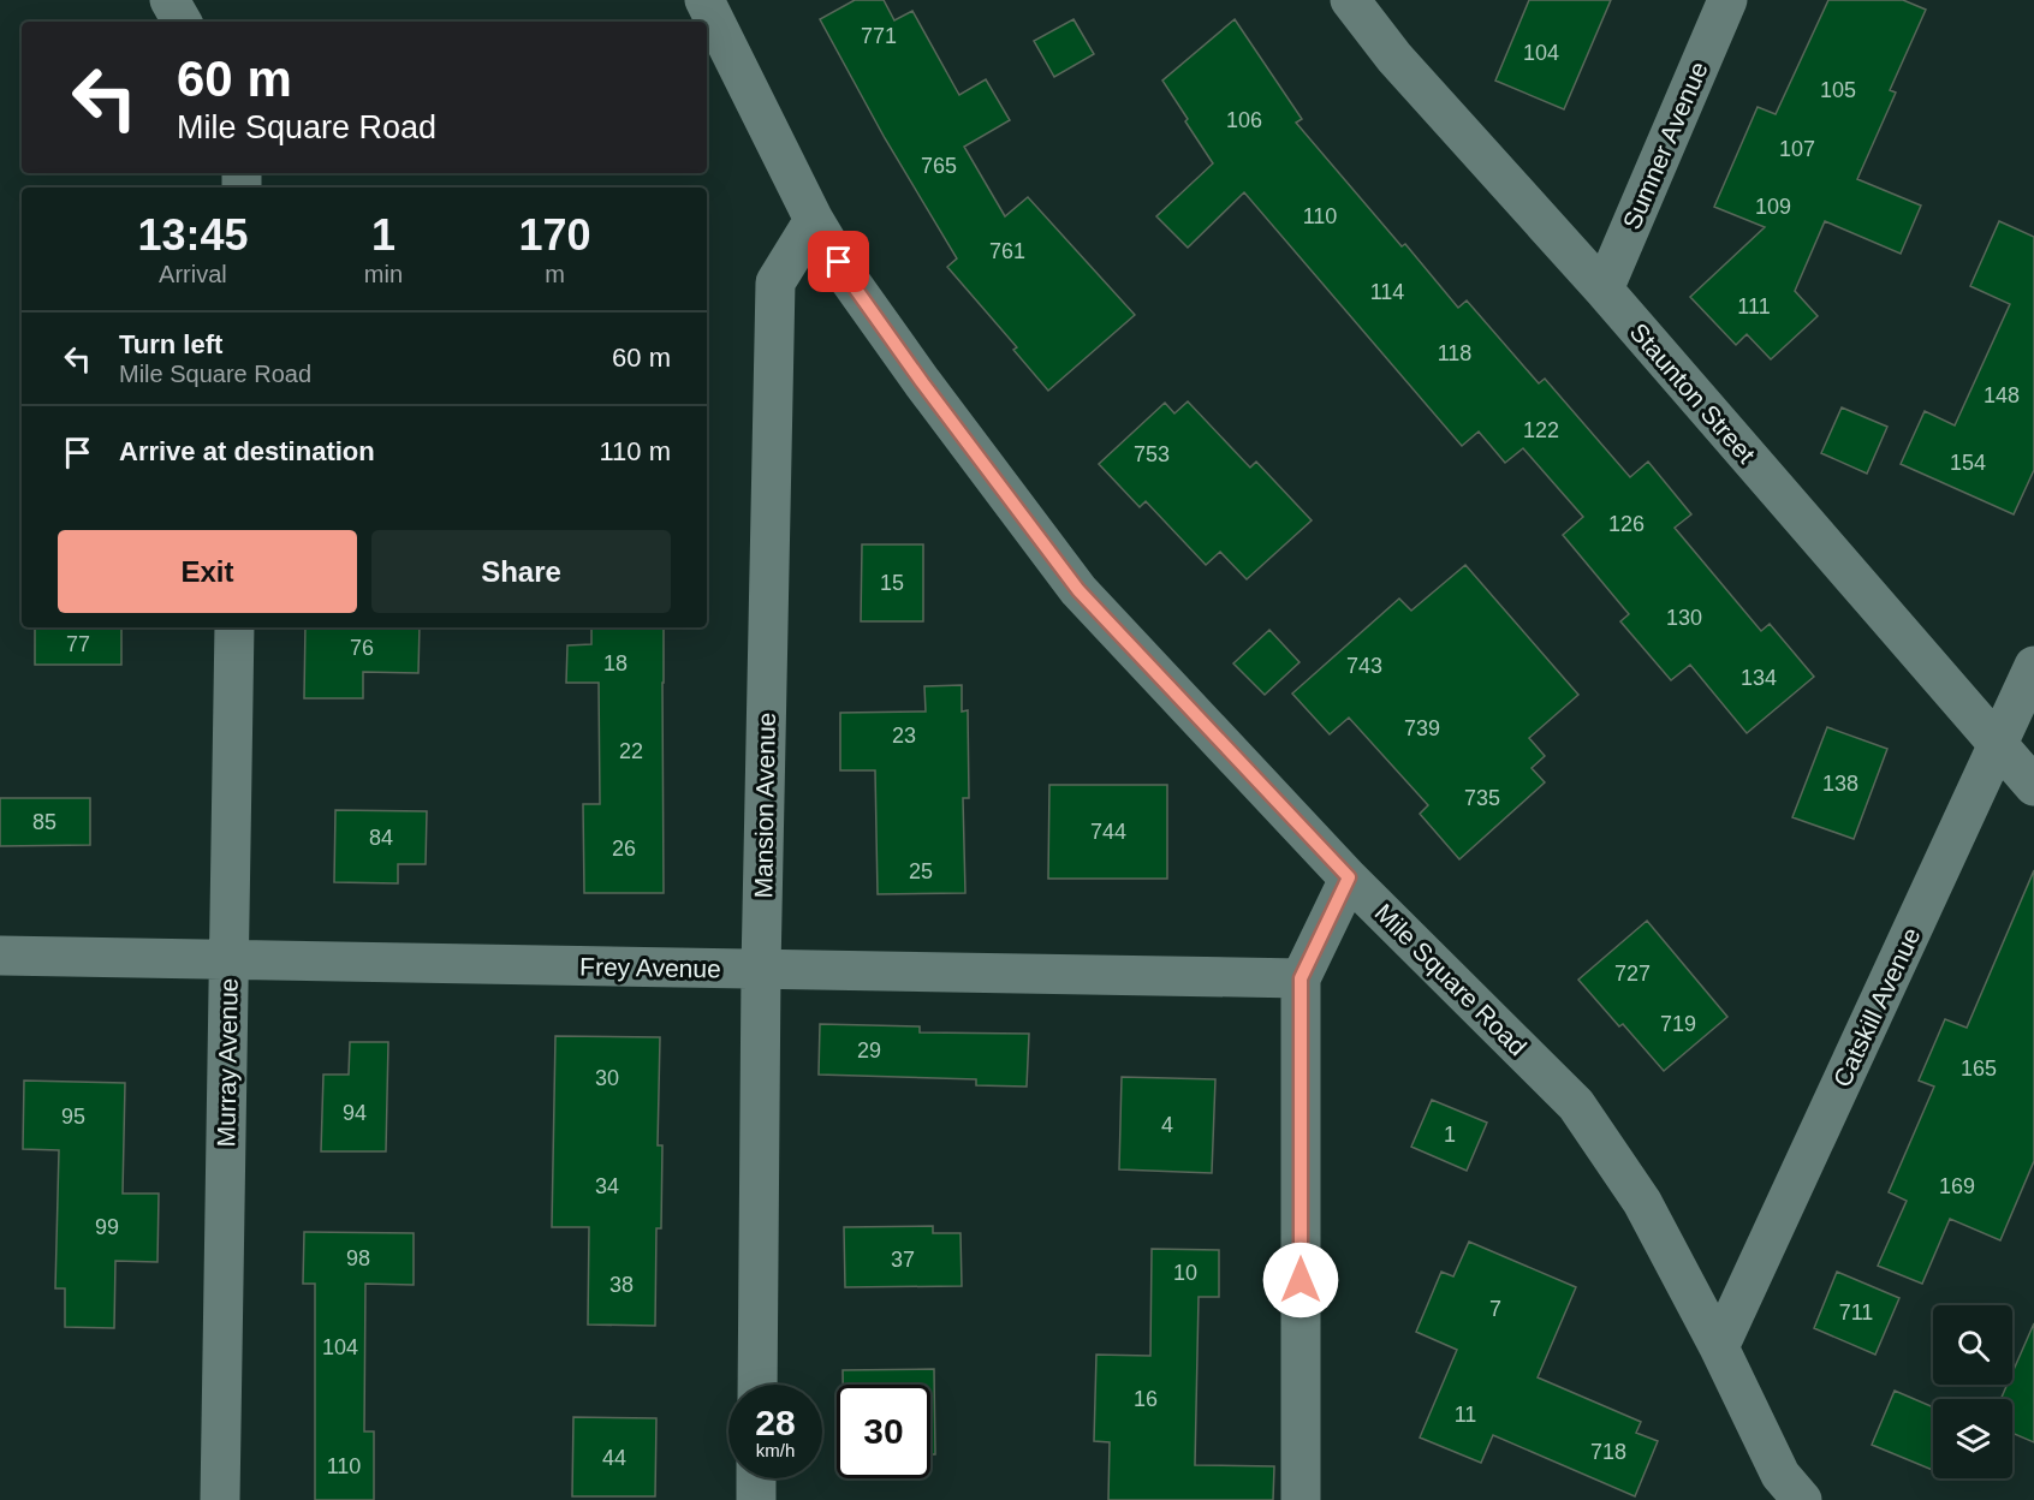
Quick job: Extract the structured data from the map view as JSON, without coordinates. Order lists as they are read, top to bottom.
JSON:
{
  "streets": {
    "street": [
      "Sumner Avenue",
      "Staunton Street",
      "Mansion Avenue",
      "Frey Avenue",
      "Mile Square Road",
      "Catskill Avenue",
      "Murray Avenue"
    ]
  },
  "crossings": [
    ["Sumner Avenue", "Staunton Street"],
    ["Staunton Street", "Catskill Avenue"],
    ["Mansion Avenue", "Frey Avenue"],
    ["Mansion Avenue", "Mile Square Road"],
    ["Frey Avenue", "Murray Avenue"],
    ["Mile Square Road", "Catskill Avenue"]
  ],
  "house_numbers": [
    "771",
    "104",
    "105",
    "106",
    "107",
    "765",
    "109",
    "110",
    "761",
    "114",
    "111",
    "118",
    "148",
    "122",
    "753",
    "154",
    "126",
    "15",
    "130",
    "77",
    "76",
    "18",
    "743",
    "134",
    "739",
    "23",
    "22",
    "138",
    "735",
    "85",
    "744",
    "84",
    "26",
    "25",
    "727",
    "719",
    "29",
    "165",
    "30",
    "94",
    "95",
    "4",
    "1",
    "34",
    "169",
    "99",
    "98",
    "37",
    "10",
    "38",
    "7",
    "711",
    "104",
    "16",
    "11",
    "718",
    "44",
    "110"
  ],
  "page": {
    "turn": ["60 m", "Mile Square Road"],
    "eta": [
      "13:45",
      "Arrival",
      "1",
      "min",
      "170",
      "m"
    ],
    "list": [
      {
        "name": "Turn left",
        "note": "Mile Square Road",
        "value": "60 m"
      },
      {
        "name": "Arrive at destination",
        "value": "110 m"
      }
    ],
    "buttons": ["Exit", "Share"],
    "speed": "28 km/h",
    "limit": "30"
  }
}
